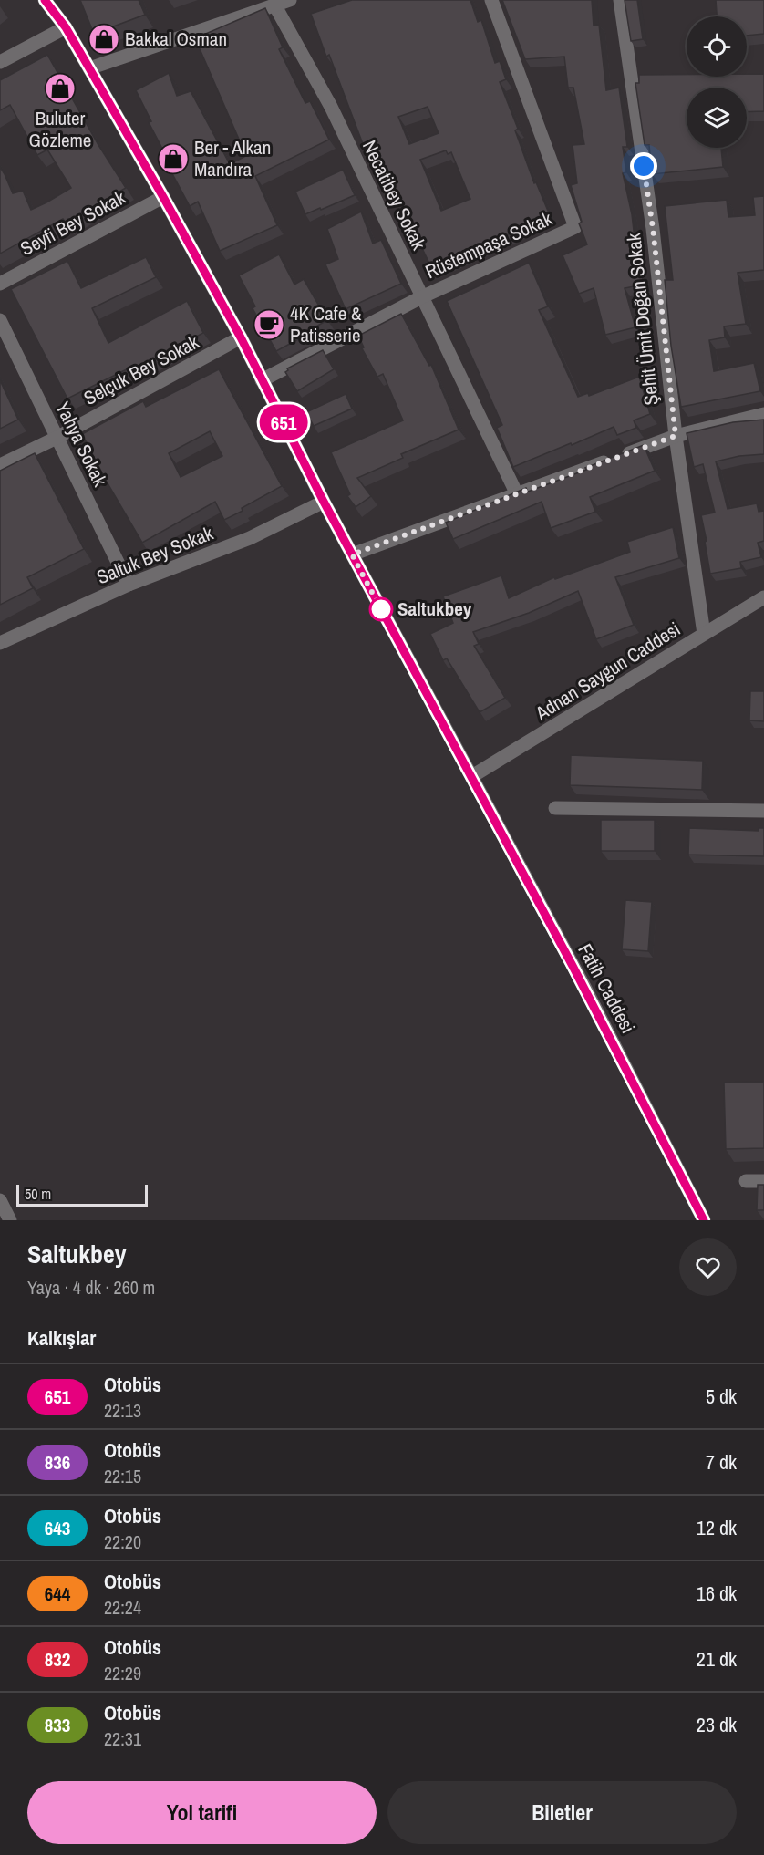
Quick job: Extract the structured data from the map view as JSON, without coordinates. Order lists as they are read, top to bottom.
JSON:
{
  "streets": {
    "street": [
      "Necatibey Sokak",
      "Seyfi Bey Sokak",
      "Rüstempaşa Sokak",
      "Şehit Ümit Doğan Sokak",
      "Selçuk Bey Sokak",
      "Yahya Sokak",
      "Saltuk Bey Sokak",
      "Adnan Saygun Caddesi",
      "Fatih Caddesi"
    ]
  },
  "crossings": [
    ["Necatibey Sokak", "Rüstempaşa Sokak"],
    ["Seyfi Bey Sokak", "Fatih Caddesi"],
    ["Rüstempaşa Sokak", "Fatih Caddesi"],
    ["Şehit Ümit Doğan Sokak", "Adnan Saygun Caddesi"],
    ["Selçuk Bey Sokak", "Yahya Sokak"],
    ["Selçuk Bey Sokak", "Fatih Caddesi"],
    ["Yahya Sokak", "Saltuk Bey Sokak"],
    ["Saltuk Bey Sokak", "Fatih Caddesi"],
    ["Adnan Saygun Caddesi", "Fatih Caddesi"]
  ],
  "places": {
    "shop": ["Bakkal Osman", "Buluter Gözleme", "Ber - Alkan Mandıra"],
    "cafe": ["4K Cafe & Patisserie"],
    "other": ["Saltukbey"]
  },
  "lines": ["bus line 651"],
  "scale_bar": "50 m",
  "page": {
    "on_map": "651",
    "scale": "50 m",
    "heading": [
      ["Saltukbey", "Yaya · 4 dk · 260 m"],
      "Kalkışlar"
    ],
    "list": [
      {
        "mark": "651",
        "name": "Otobüs",
        "note": "22:13",
        "value": "5 dk"
      },
      {
        "mark": "836",
        "name": "Otobüs",
        "note": "22:15",
        "value": "7 dk"
      },
      {
        "mark": "643",
        "name": "Otobüs",
        "note": "22:20",
        "value": "12 dk"
      },
      {
        "mark": "644",
        "name": "Otobüs",
        "note": "22:24",
        "value": "16 dk"
      },
      {
        "mark": "832",
        "name": "Otobüs",
        "note": "22:29",
        "value": "21 dk"
      },
      {
        "mark": "833",
        "name": "Otobüs",
        "note": "22:31",
        "value": "23 dk"
      }
    ],
    "buttons": ["Yol tarifi", "Biletler"]
  }
}
